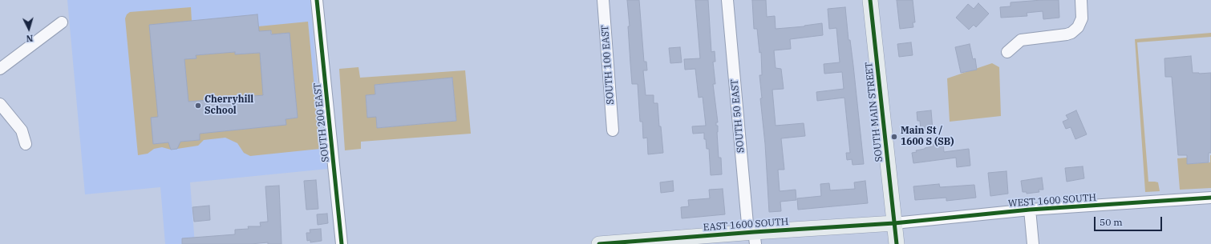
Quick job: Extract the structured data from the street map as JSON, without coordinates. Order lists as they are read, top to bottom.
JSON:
{
  "streets": {
    "street": [
      "SOUTH 100 EAST",
      "SOUTH MAIN STREET",
      "SOUTH 50 EAST",
      "SOUTH 200 EAST",
      "WEST 1600 SOUTH",
      "EAST 1600 SOUTH"
    ]
  },
  "crossings": [
    ["SOUTH MAIN STREET", "WEST 1600 SOUTH"],
    ["SOUTH MAIN STREET", "EAST 1600 SOUTH"],
    ["SOUTH 50 EAST", "EAST 1600 SOUTH"],
    ["WEST 1600 SOUTH", "EAST 1600 SOUTH"]
  ],
  "places": ["Cherryhill School", "Main St / 1600 S (SB)"],
  "scale_bar": "50 m",
  "north": "bottom"
}
